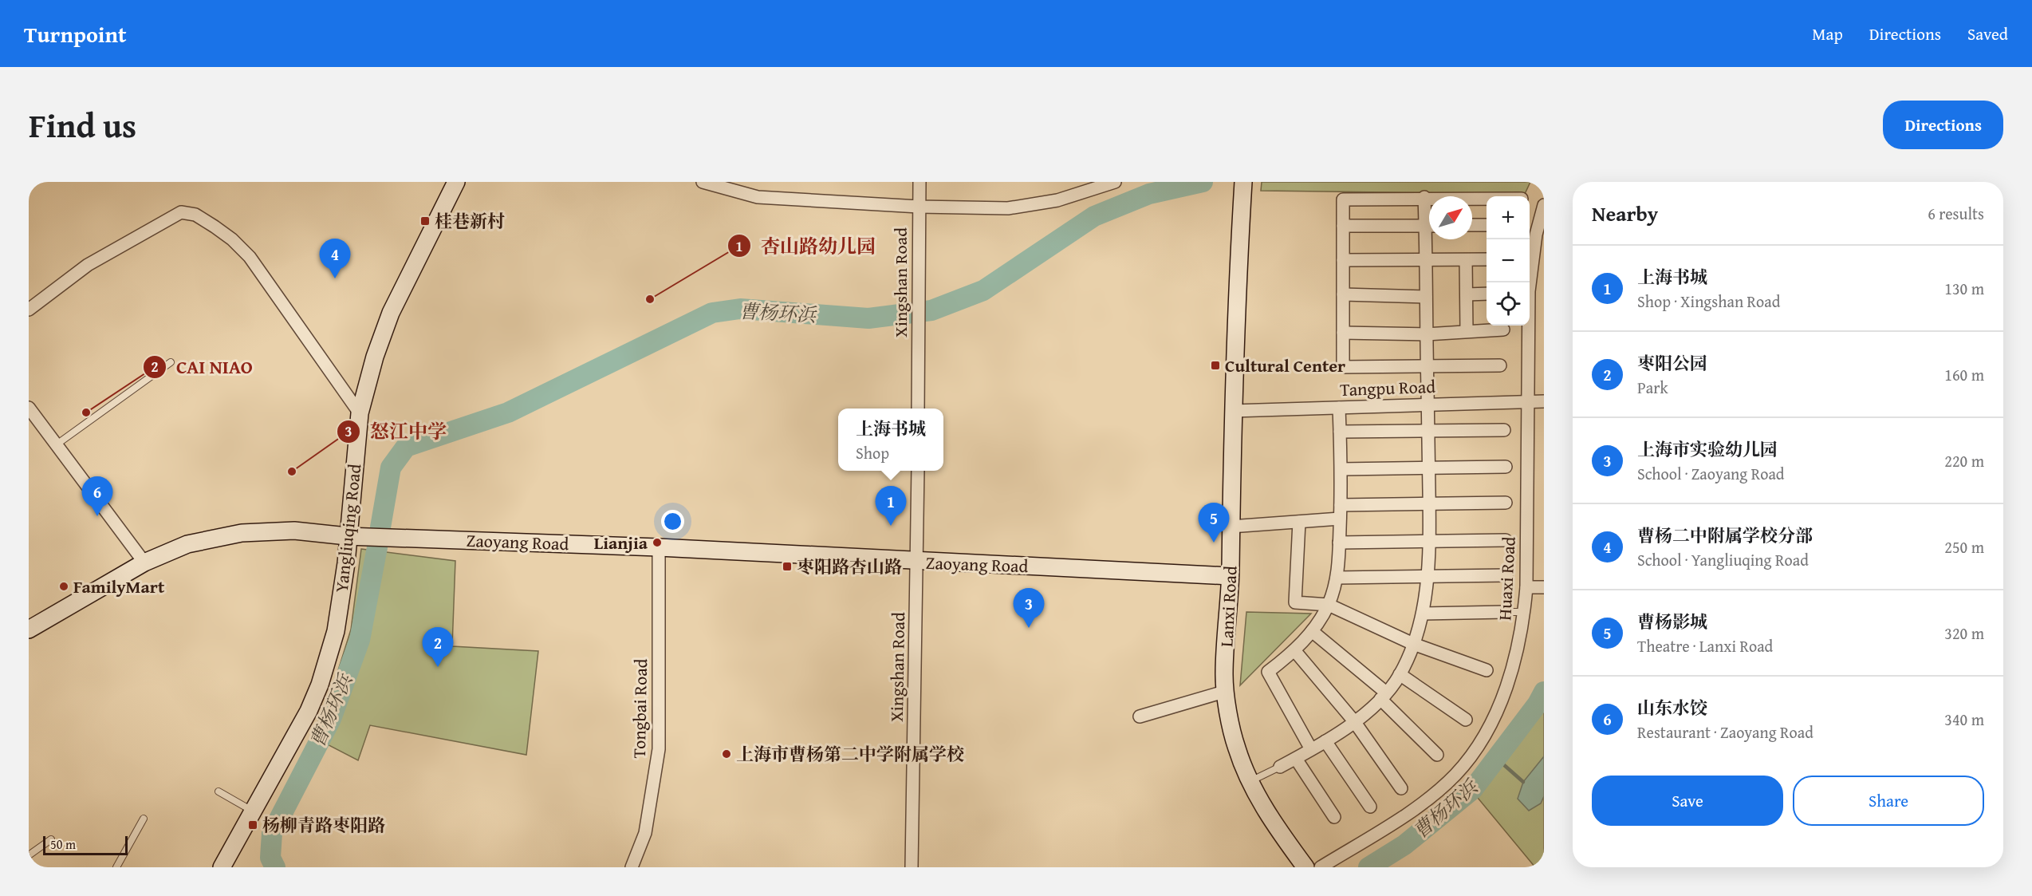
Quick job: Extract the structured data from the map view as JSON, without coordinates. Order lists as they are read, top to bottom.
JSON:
{
  "streets": {
    "street": [
      "Xingshan Road",
      "Tangpu Road",
      "Yangliuqing Road",
      "Zaoyang Road",
      "Huaxi Road",
      "Lanxi Road",
      "Tongbai Road"
    ]
  },
  "crossings": [
    ["Xingshan Road", "Zaoyang Road"],
    ["Tangpu Road", "Huaxi Road"],
    ["Tangpu Road", "Lanxi Road"],
    ["Yangliuqing Road", "Zaoyang Road"],
    ["Zaoyang Road", "Lanxi Road"],
    ["Zaoyang Road", "Tongbai Road"]
  ],
  "water": ["曹杨环浜"],
  "places": {
    "transit": [
      "桂巷新村",
      "Cultural Center",
      "枣阳路杏山路",
      "杨柳青路枣阳路"
    ],
    "other": [
      "杏山路幼儿园",
      "CAI NIAO",
      "怒江中学",
      "Lianjia",
      "FamilyMart",
      "上海市曹杨第二中学附属学校"
    ]
  },
  "scale_bar": "50 m",
  "north": "top right",
  "page": {
    "header": "Turnpoint",
    "nav": ["Map", "Directions", "Saved"],
    "title": "Find us",
    "buttons": [
      "Directions",
      ["Save", "Share"]
    ],
    "heading": ["Nearby", "6 results"],
    "map_buttons": ["+", "−"],
    "pins": [
      "4",
      "6",
      "1",
      "5",
      "3",
      "2"
    ],
    "list": [
      {
        "mark": "1",
        "name": "上海书城",
        "note": "Shop · Xingshan Road",
        "value": "130 m"
      },
      {
        "mark": "2",
        "name": "枣阳公园",
        "note": "Park",
        "value": "160 m"
      },
      {
        "mark": "3",
        "name": "上海市实验幼儿园",
        "note": "School · Zaoyang Road",
        "value": "220 m"
      },
      {
        "mark": "4",
        "name": "曹杨二中附属学校分部",
        "note": "School · Yangliuqing Road",
        "value": "250 m"
      },
      {
        "mark": "5",
        "name": "曹杨影城",
        "note": "Theatre · Lanxi Road",
        "value": "320 m"
      },
      {
        "mark": "6",
        "name": "山东水饺",
        "note": "Restaurant · Zaoyang Road",
        "value": "340 m"
      }
    ],
    "popup": ["上海书城", "Shop"],
    "scale": "50 m"
  }
}
